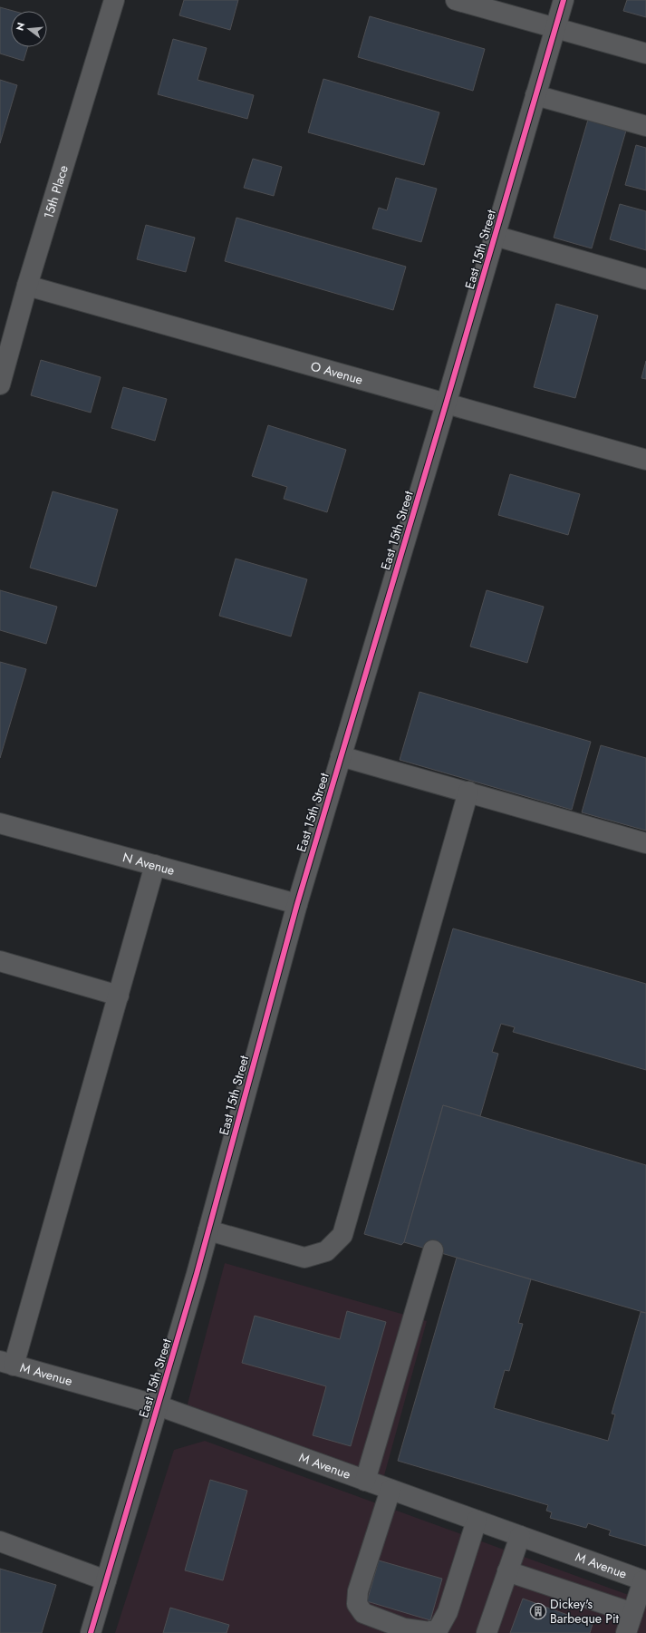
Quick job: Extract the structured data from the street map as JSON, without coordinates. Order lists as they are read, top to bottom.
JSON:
{
  "streets": {
    "street": [
      "15th Place",
      "East 15th Street",
      "O Avenue",
      "N Avenue",
      "M Avenue"
    ]
  },
  "crossings": [
    ["15th Place", "O Avenue"],
    ["East 15th Street", "O Avenue"],
    ["East 15th Street", "N Avenue"],
    ["East 15th Street", "M Avenue"]
  ],
  "places": {
    "building": ["Dickey's Barbeque Pit"]
  },
  "north": "left"
}
